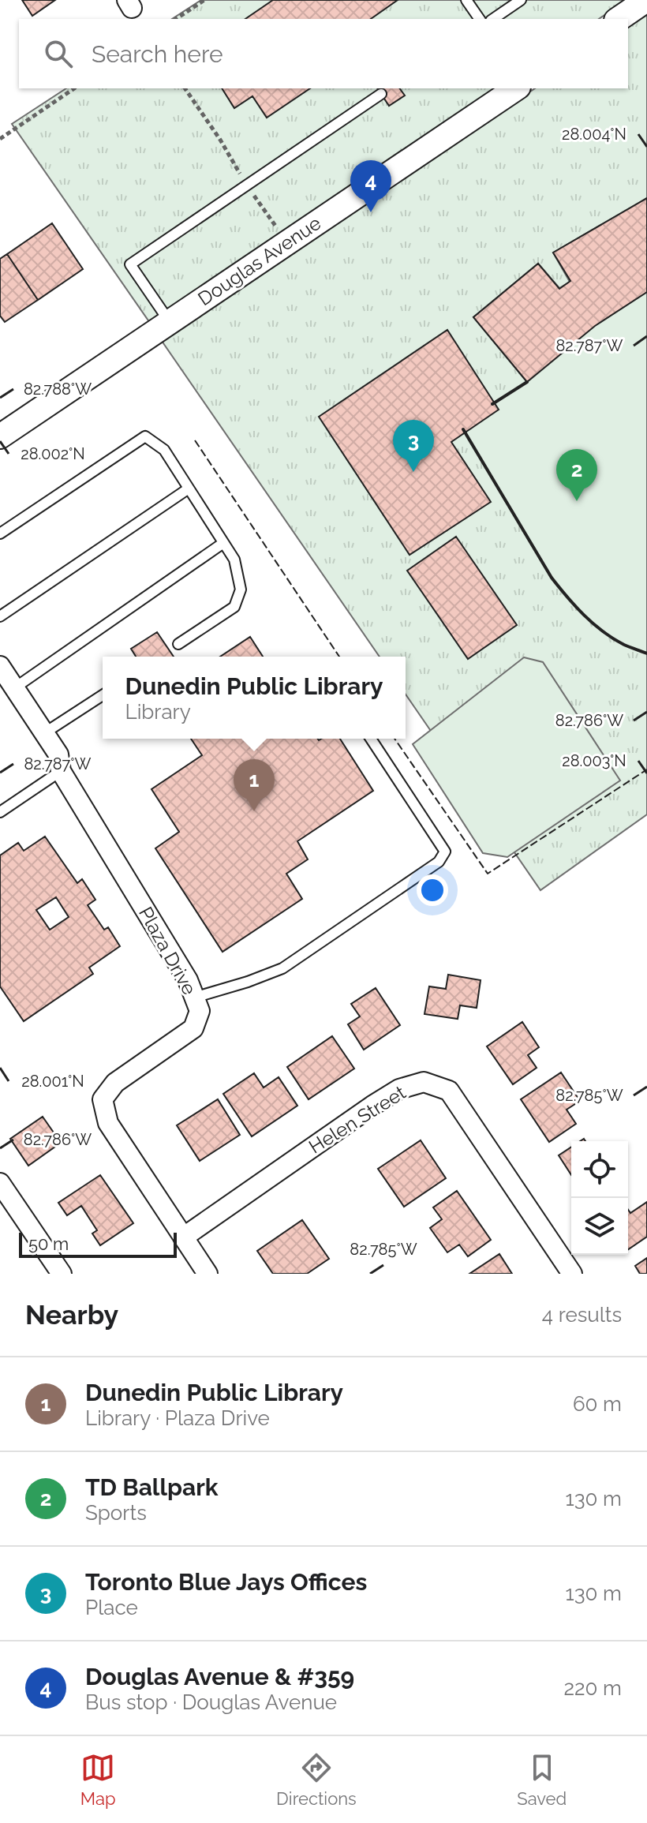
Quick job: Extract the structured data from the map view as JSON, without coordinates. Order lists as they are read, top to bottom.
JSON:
{
  "streets": {
    "street": ["Douglas Avenue", "Plaza Drive", "Helen Street"]
  },
  "crossings": [
    ["Plaza Drive", "Helen Street"]
  ],
  "scale_bar": "50 m",
  "page": {
    "search": "Search here",
    "pins": [
      "4",
      "3",
      "2",
      "1"
    ],
    "popup": ["Dunedin Public Library", "Library"],
    "scale": "50 m",
    "heading": ["Nearby", "4 results"],
    "list": [
      {
        "mark": "1",
        "name": "Dunedin Public Library",
        "note": "Library · Plaza Drive",
        "value": "60 m"
      },
      {
        "mark": "2",
        "name": "TD Ballpark",
        "note": "Sports",
        "value": "130 m"
      },
      {
        "mark": "3",
        "name": "Toronto Blue Jays Offices",
        "note": "Place",
        "value": "130 m"
      },
      {
        "mark": "4",
        "name": "Douglas Avenue & #359",
        "note": "Bus stop · Douglas Avenue",
        "value": "220 m"
      }
    ],
    "nav": ["Map", "Directions", "Saved"]
  },
  "coordinates": [
    "28.004°N",
    "82.787°W",
    "82.788°W",
    "28.002°N",
    "82.786°W",
    "28.003°N",
    "28.001°N",
    "82.785°W"
  ]
}
